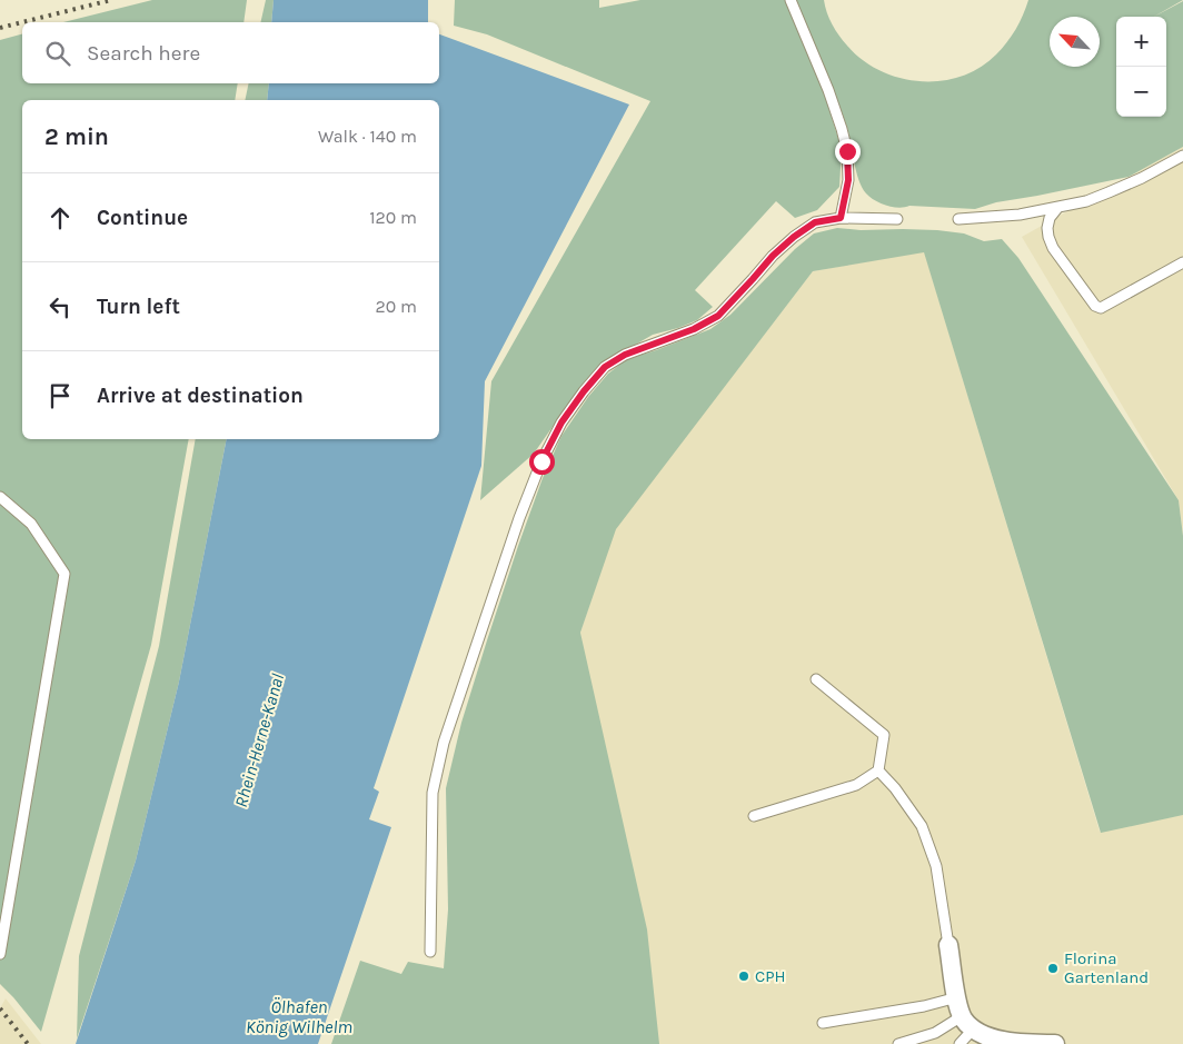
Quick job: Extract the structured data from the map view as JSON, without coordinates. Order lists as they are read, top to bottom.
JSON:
{
  "water": ["Rhein-Herne-Kanal", "Ölhafen König Wilhelm"],
  "places": ["Florina Gartenland", "CPH"],
  "north": "top left",
  "page": {
    "map_buttons": ["+", "−"],
    "search": "Search here",
    "heading": ["2 min", "Walk · 140 m"],
    "list": [
      ["Continue", "120 m"],
      ["Turn left", "20 m"],
      "Arrive at destination"
    ]
  }
}
